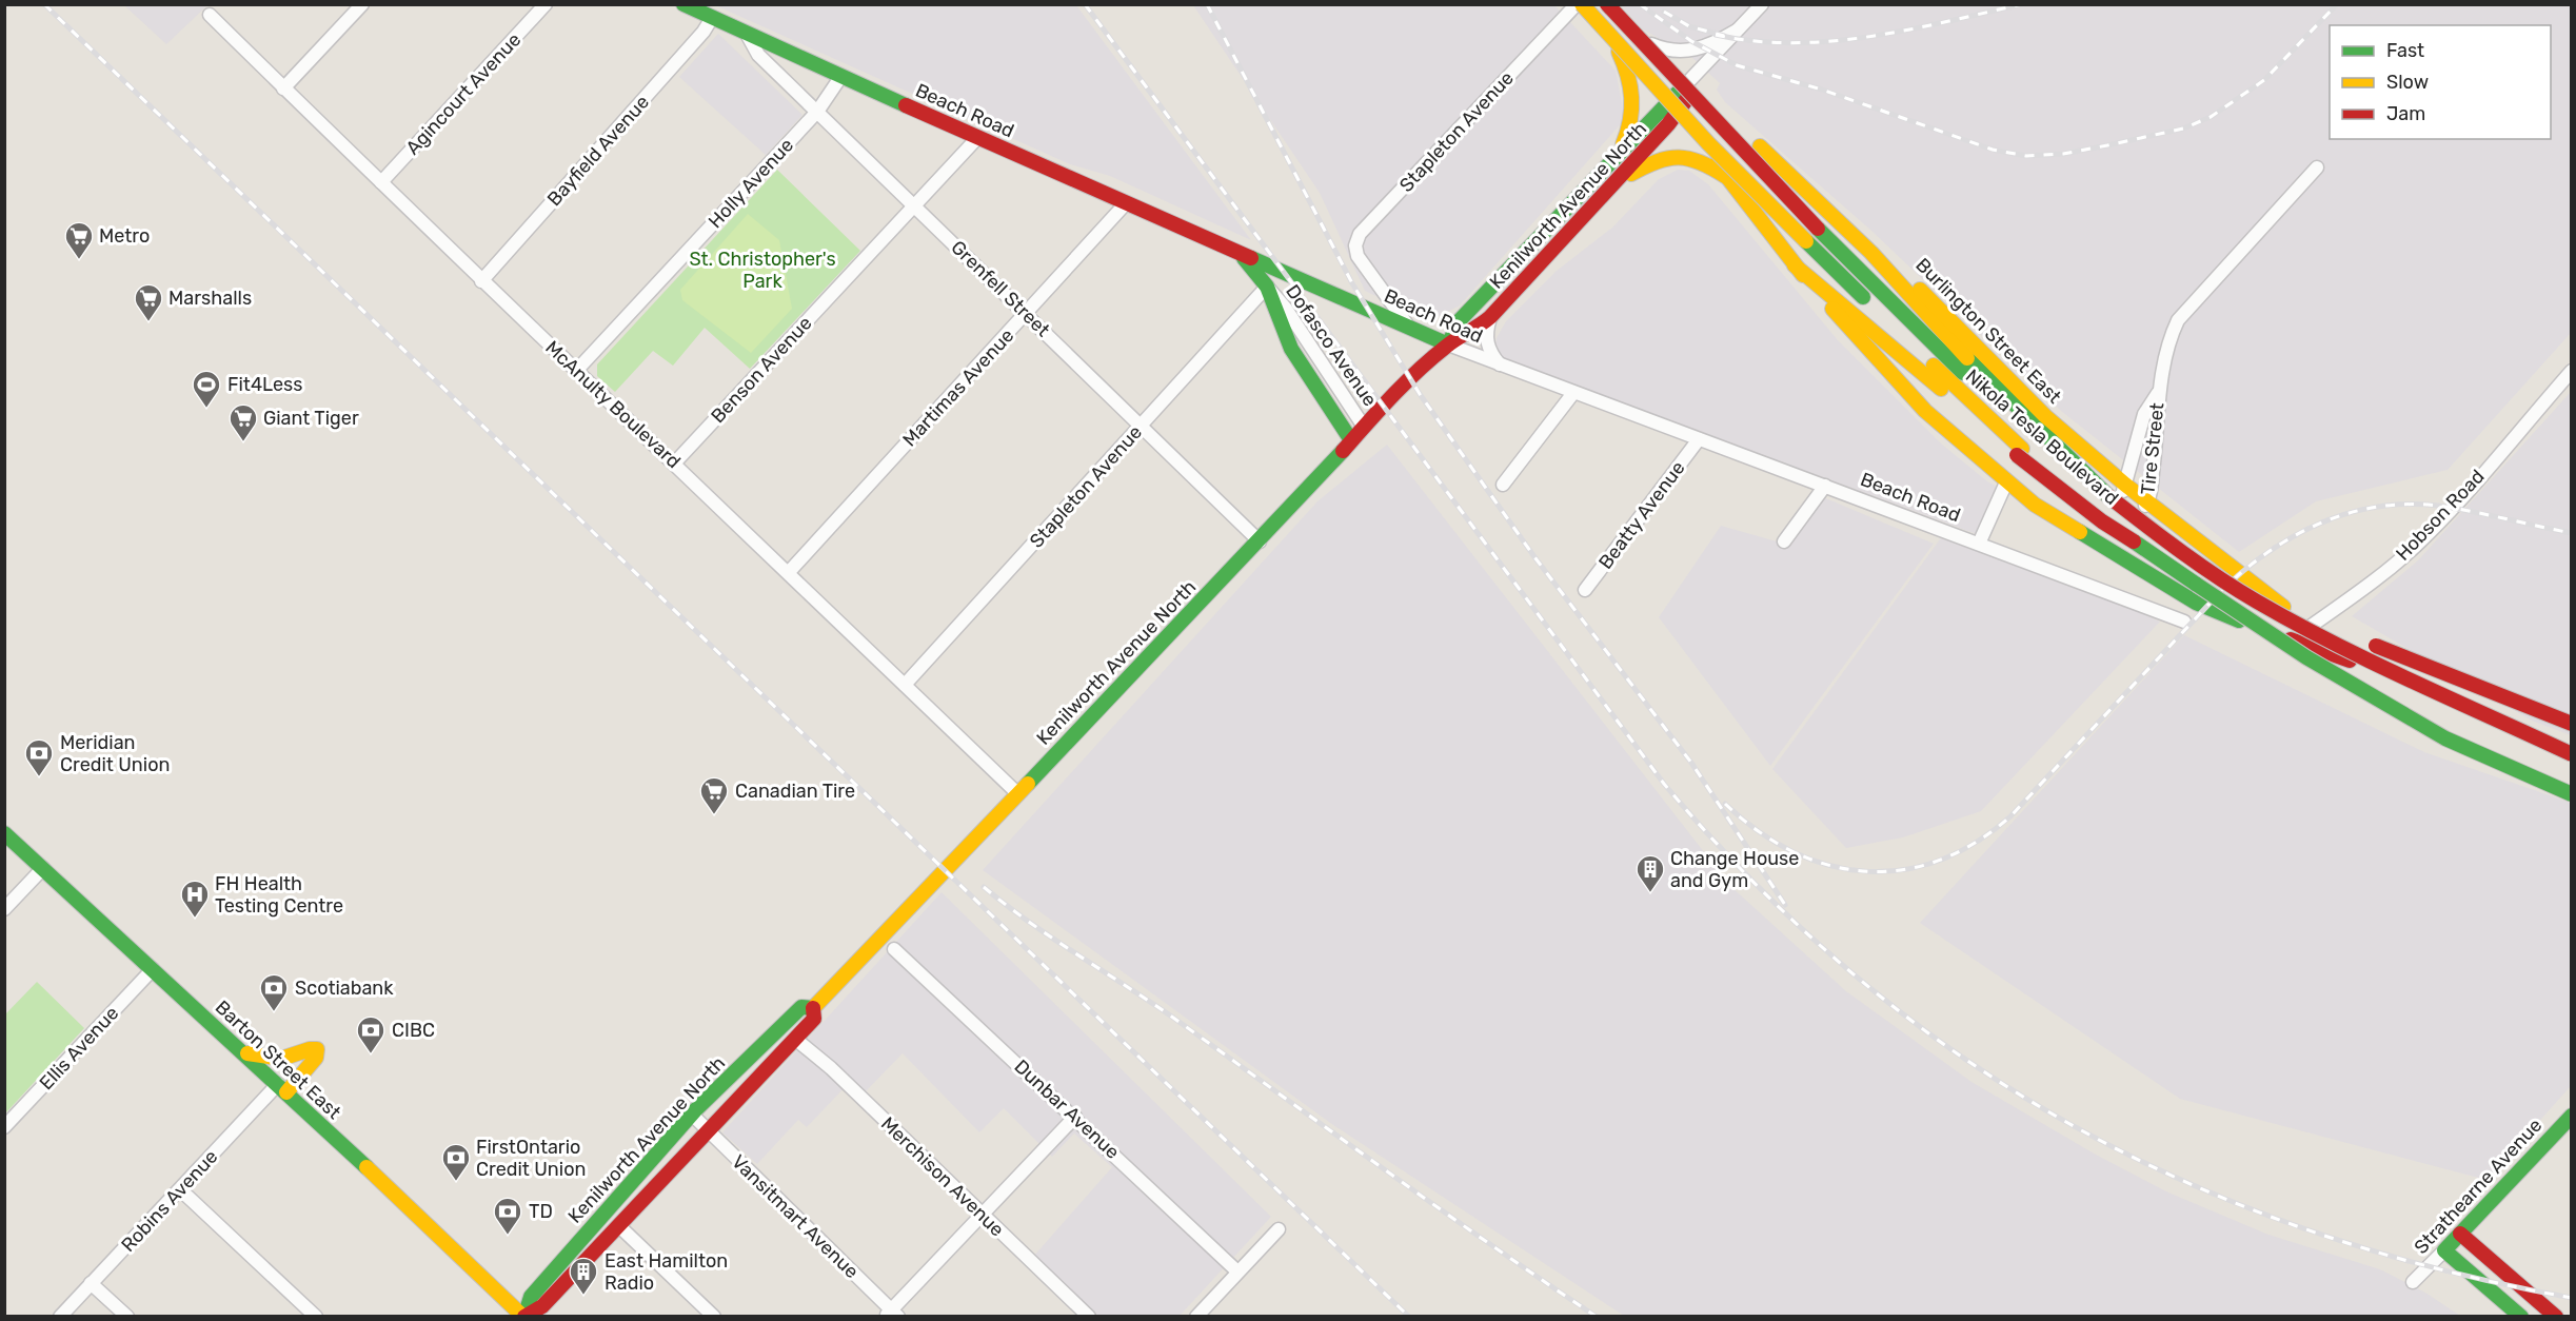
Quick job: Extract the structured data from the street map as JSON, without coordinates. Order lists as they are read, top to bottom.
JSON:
{
  "streets": {
    "main road": [
      "Beach Road",
      "Kenilworth Avenue North",
      "Burlington Street East",
      "Dofasco Avenue",
      "Nikola Tesla Boulevard",
      "Barton Street East",
      "Strathearne Avenue"
    ],
    "street": [
      "Agincourt Avenue",
      "Stapleton Avenue",
      "Bayfield Avenue",
      "Holly Avenue",
      "Grenfell Street",
      "Benson Avenue",
      "Martimas Avenue",
      "McAnulty Boulevard",
      "Tire Street",
      "Beatty Avenue",
      "Hobson Road",
      "Ellis Avenue",
      "Dunbar Avenue",
      "Merchison Avenue",
      "Robins Avenue",
      "Vansitmart Avenue"
    ]
  },
  "crossings": [
    ["Agincourt Avenue", "McAnulty Boulevard"],
    ["Beach Road", "Stapleton Avenue"],
    ["Beach Road", "Bayfield Avenue"],
    ["Beach Road", "Holly Avenue"],
    ["Beach Road", "Kenilworth Avenue North"],
    ["Beach Road", "Grenfell Street"],
    ["Beach Road", "Dofasco Avenue"],
    ["Beach Road", "Benson Avenue"],
    ["Beach Road", "Martimas Avenue"],
    ["Beach Road", "Beatty Avenue"],
    ["Stapleton Avenue", "Grenfell Street"],
    ["Stapleton Avenue", "Dofasco Avenue"],
    ["Stapleton Avenue", "McAnulty Boulevard"],
    ["Bayfield Avenue", "McAnulty Boulevard"],
    ["Holly Avenue", "Grenfell Street"],
    ["Holly Avenue", "McAnulty Boulevard"],
    ["Kenilworth Avenue North", "Grenfell Street"],
    ["Kenilworth Avenue North", "Burlington Street East"],
    ["Kenilworth Avenue North", "Dofasco Avenue"],
    ["Kenilworth Avenue North", "McAnulty Boulevard"],
    ["Kenilworth Avenue North", "Barton Street East"],
    ["Kenilworth Avenue North", "Merchison Avenue"],
    ["Kenilworth Avenue North", "Vansitmart Avenue"],
    ["Grenfell Street", "Benson Avenue"],
    ["Grenfell Street", "Martimas Avenue"],
    ["Burlington Street East", "Tire Street"],
    ["Burlington Street East", "Hobson Road"],
    ["Benson Avenue", "McAnulty Boulevard"],
    ["Martimas Avenue", "McAnulty Boulevard"],
    ["Ellis Avenue", "Barton Street East"],
    ["Barton Street East", "Robins Avenue"]
  ],
  "parks": ["St. Christopher's Park"],
  "places": {
    "supermarket": [
      "Metro",
      "Marshalls",
      "Giant Tiger",
      "Canadian Tire"
    ],
    "sports": ["Fit4Less"],
    "bank": [
      "Meridian Credit Union",
      "Scotiabank",
      "CIBC",
      "FirstOntario Credit Union",
      "TD"
    ],
    "building": ["Change House and Gym", "East Hamilton Radio"],
    "hospital": ["FH Health Testing Centre"]
  },
  "legend": ["Fast", "Slow", "Jam"]
}
